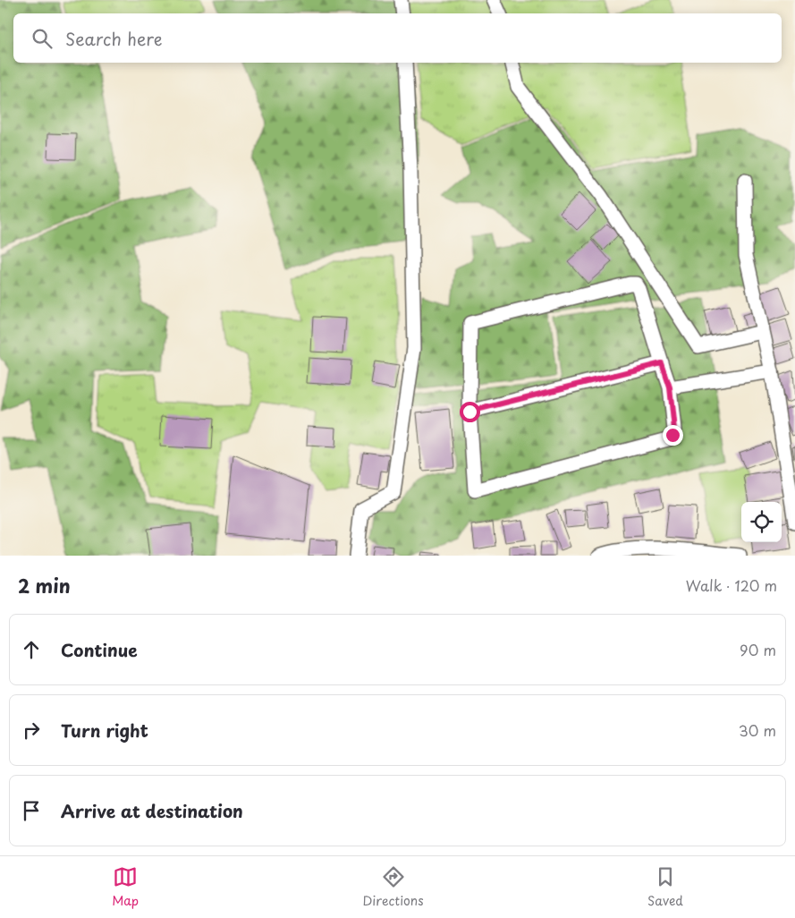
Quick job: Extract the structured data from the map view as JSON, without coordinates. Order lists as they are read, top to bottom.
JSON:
{
  "page": {
    "search": "Search here",
    "heading": ["2 min", "Walk · 120 m"],
    "list": [
      ["Continue", "90 m"],
      ["Turn right", "30 m"],
      "Arrive at destination"
    ],
    "nav": ["Map", "Directions", "Saved"]
  }
}
